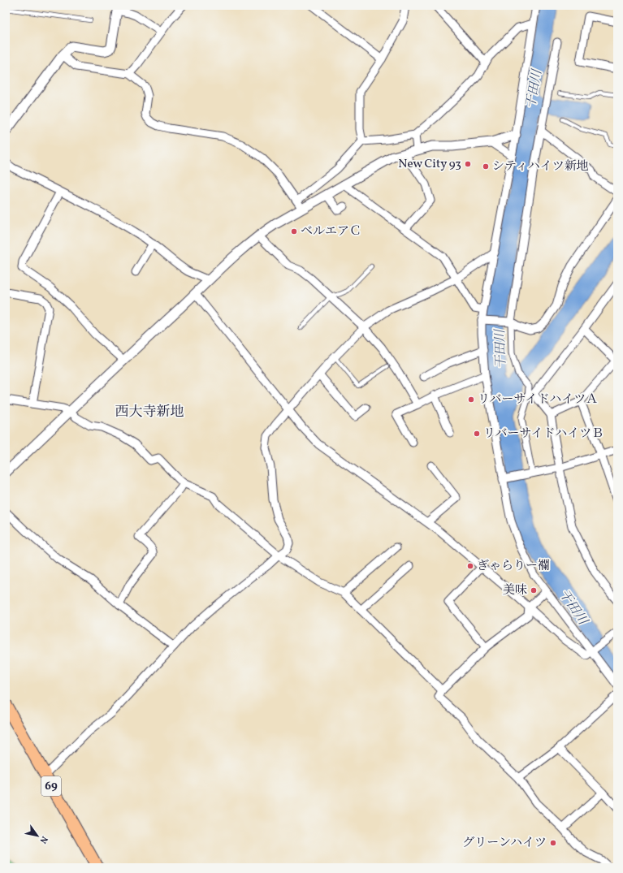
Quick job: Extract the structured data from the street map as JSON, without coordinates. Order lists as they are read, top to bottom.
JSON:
{
  "streets": {
    "main road": ["69"]
  },
  "districts": ["西大寺新地"],
  "water": ["干田川"],
  "places": [
    "New City 93",
    "シティハイツ新地",
    "ベルエアＣ",
    "リバーサイドハイツＡ",
    "リバーサイドハイツＢ",
    "ぎゃらりー襴",
    "美味",
    "グリーンハイツ"
  ],
  "north": "bottom right"
}
